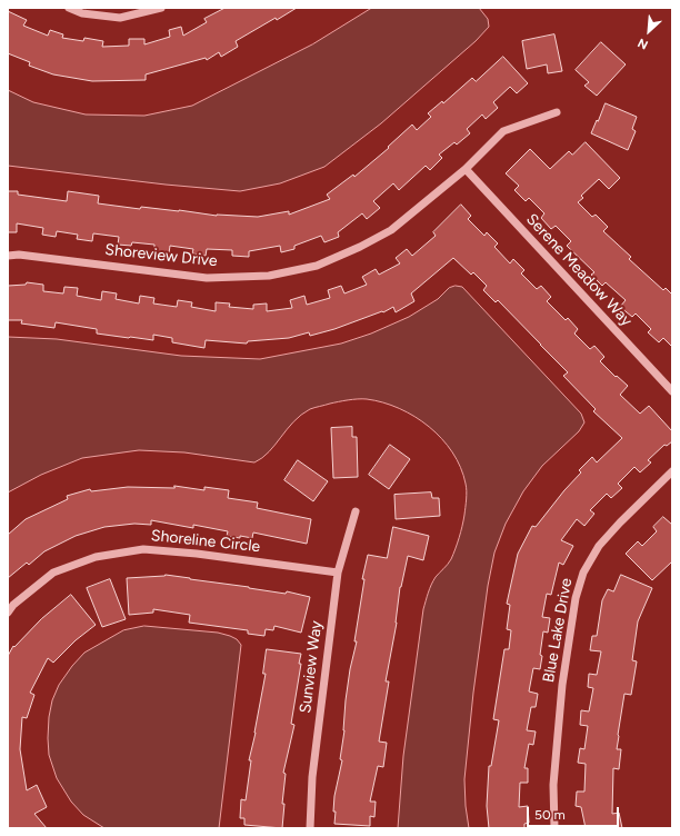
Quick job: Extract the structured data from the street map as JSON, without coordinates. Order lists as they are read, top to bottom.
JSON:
{
  "streets": {
    "street": [
      "Shoreview Drive",
      "Serene Meadow Way",
      "Shoreline Circle",
      "Blue Lake Drive",
      "Sunview Way"
    ]
  },
  "crossings": [
    ["Shoreview Drive", "Serene Meadow Way"],
    ["Shoreline Circle", "Sunview Way"]
  ],
  "scale_bar": "50 m",
  "north": "bottom left"
}
